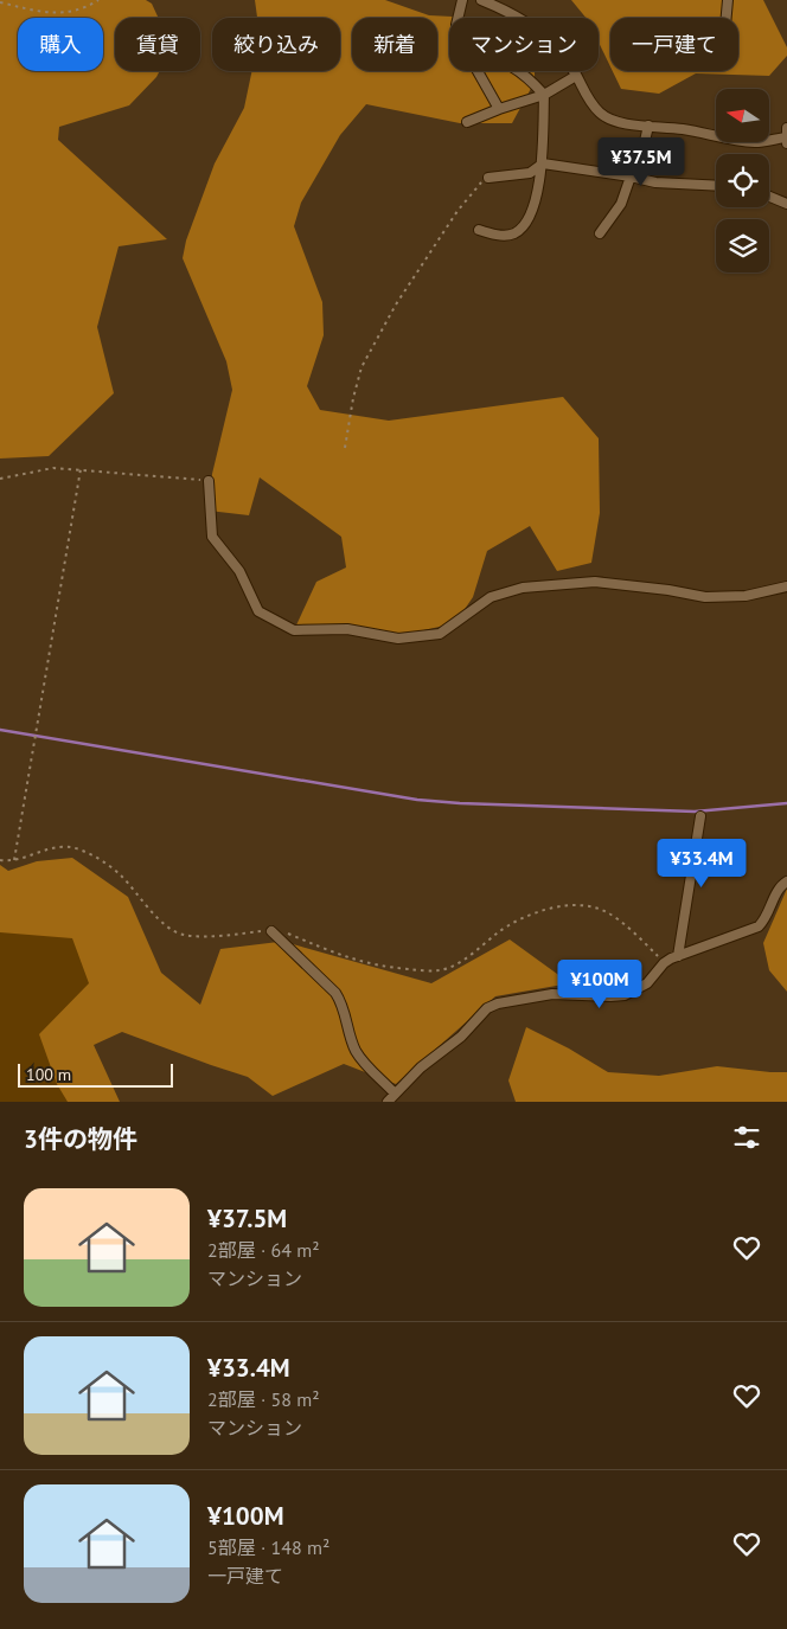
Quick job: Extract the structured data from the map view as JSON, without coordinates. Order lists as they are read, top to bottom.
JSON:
{
  "scale_bar": "100 m",
  "north": "left",
  "page": {
    "chip": [
      "購入",
      "賃貸",
      "絞り込み",
      "新着",
      "マンション",
      "一戸建て"
    ],
    "price": ["¥37.5M", "¥33.4M", "¥100M"],
    "scale": "100 m",
    "heading": "3件の物件",
    "list": [
      {
        "name": "¥37.5M",
        "note": "2部屋 · 64 m² · マンション"
      },
      {
        "name": "¥33.4M",
        "note": "2部屋 · 58 m² · マンション"
      },
      {
        "name": "¥100M",
        "note": "5部屋 · 148 m² · 一戸建て"
      }
    ]
  }
}
